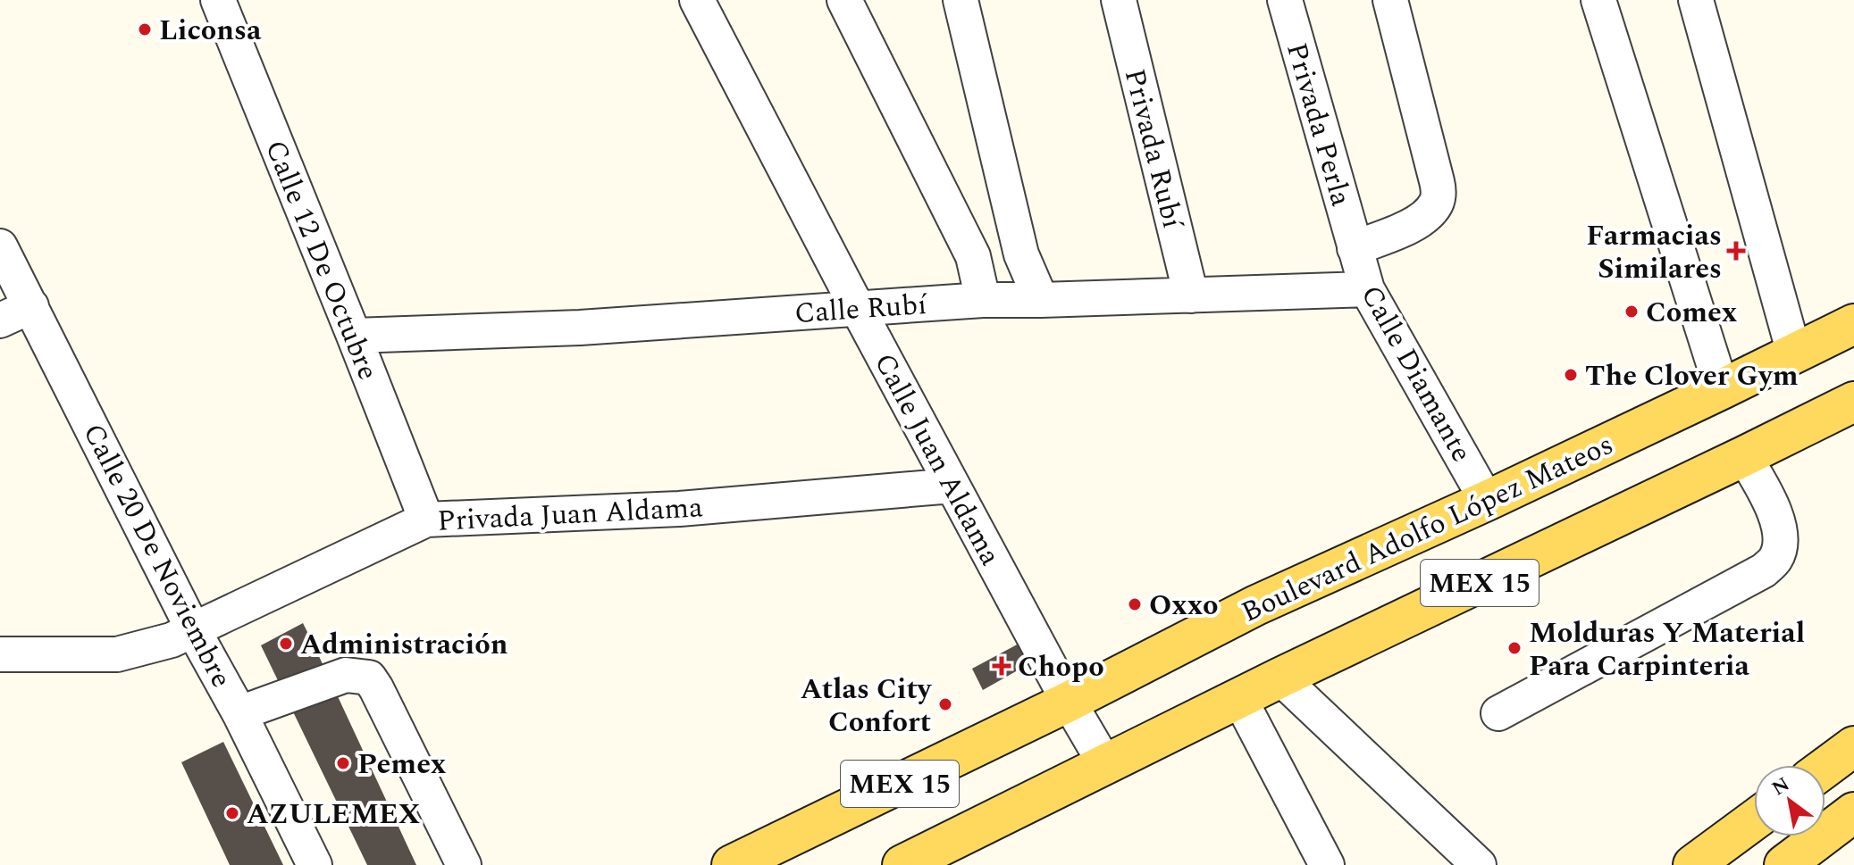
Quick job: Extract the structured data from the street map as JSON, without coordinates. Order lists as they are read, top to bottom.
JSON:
{
  "streets": {
    "main road": ["Boulevard Adolfo López Mateos", "MEX 15"],
    "street": [
      "Privada Perla",
      "Privada Rubí",
      "Calle 12 De Octubre",
      "Calle Rubí",
      "Calle Diamante",
      "Calle Juan Aldama",
      "Privada Juan Aldama",
      "Calle 20 De Noviembre"
    ]
  },
  "crossings": [
    ["Privada Perla", "Calle Diamante"],
    ["Privada Rubí", "Calle Rubí"],
    ["Calle 12 De Octubre", "Calle Rubí"],
    ["Calle 12 De Octubre", "Privada Juan Aldama"],
    ["Calle Rubí", "Calle Diamante"],
    ["Calle Rubí", "Calle Juan Aldama"],
    ["Calle Diamante", "Boulevard Adolfo López Mateos"],
    ["Calle Juan Aldama", "Privada Juan Aldama"],
    ["Calle Juan Aldama", "Boulevard Adolfo López Mateos"],
    ["Calle Juan Aldama", "MEX 15"],
    ["Privada Juan Aldama", "Calle 20 De Noviembre"]
  ],
  "places": {
    "other": [
      "Liconsa",
      "Comex",
      "The Clover Gym",
      "Oxxo",
      "Administración",
      "Molduras Y Material Para Carpinteria",
      "Atlas City Confort",
      "Pemex",
      "AZULEMEX"
    ],
    "health": ["Farmacias Similares", "Chopo"]
  },
  "north": "top left"
}
